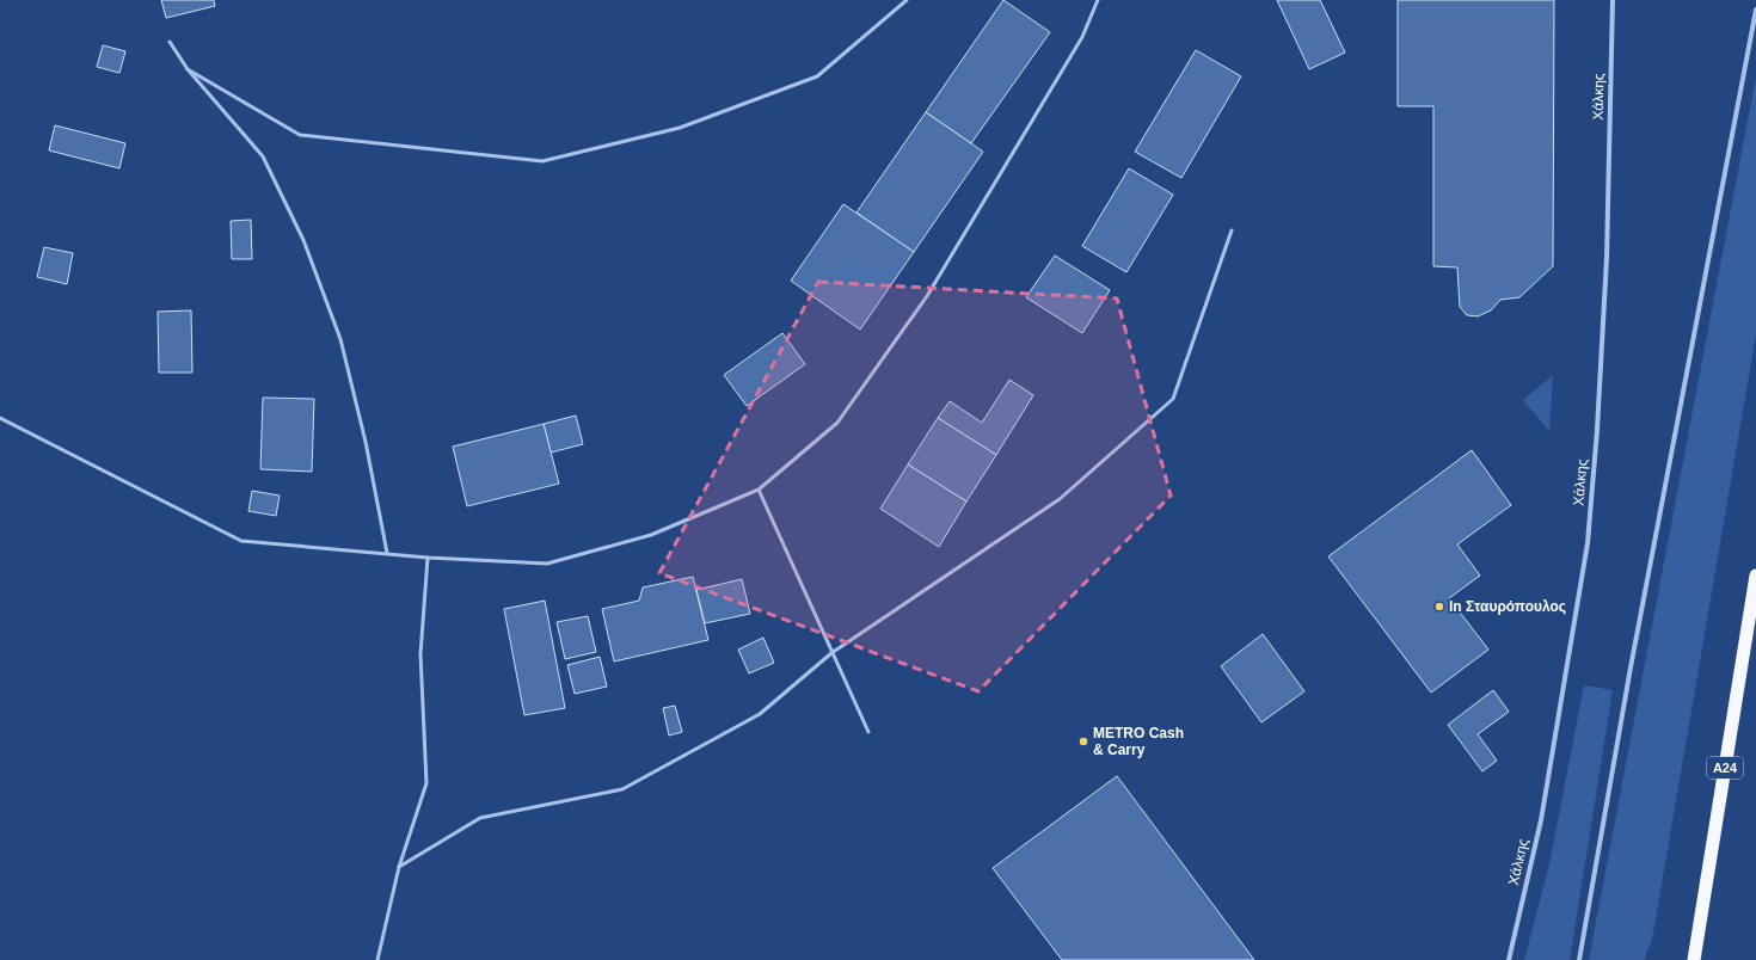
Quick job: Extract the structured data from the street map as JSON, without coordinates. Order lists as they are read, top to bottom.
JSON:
{
  "streets": {
    "highway": ["Α24"],
    "street": ["Χάλκης"]
  },
  "places": ["In Σταυρόπουλος", "METRO Cash & Carry"]
}
